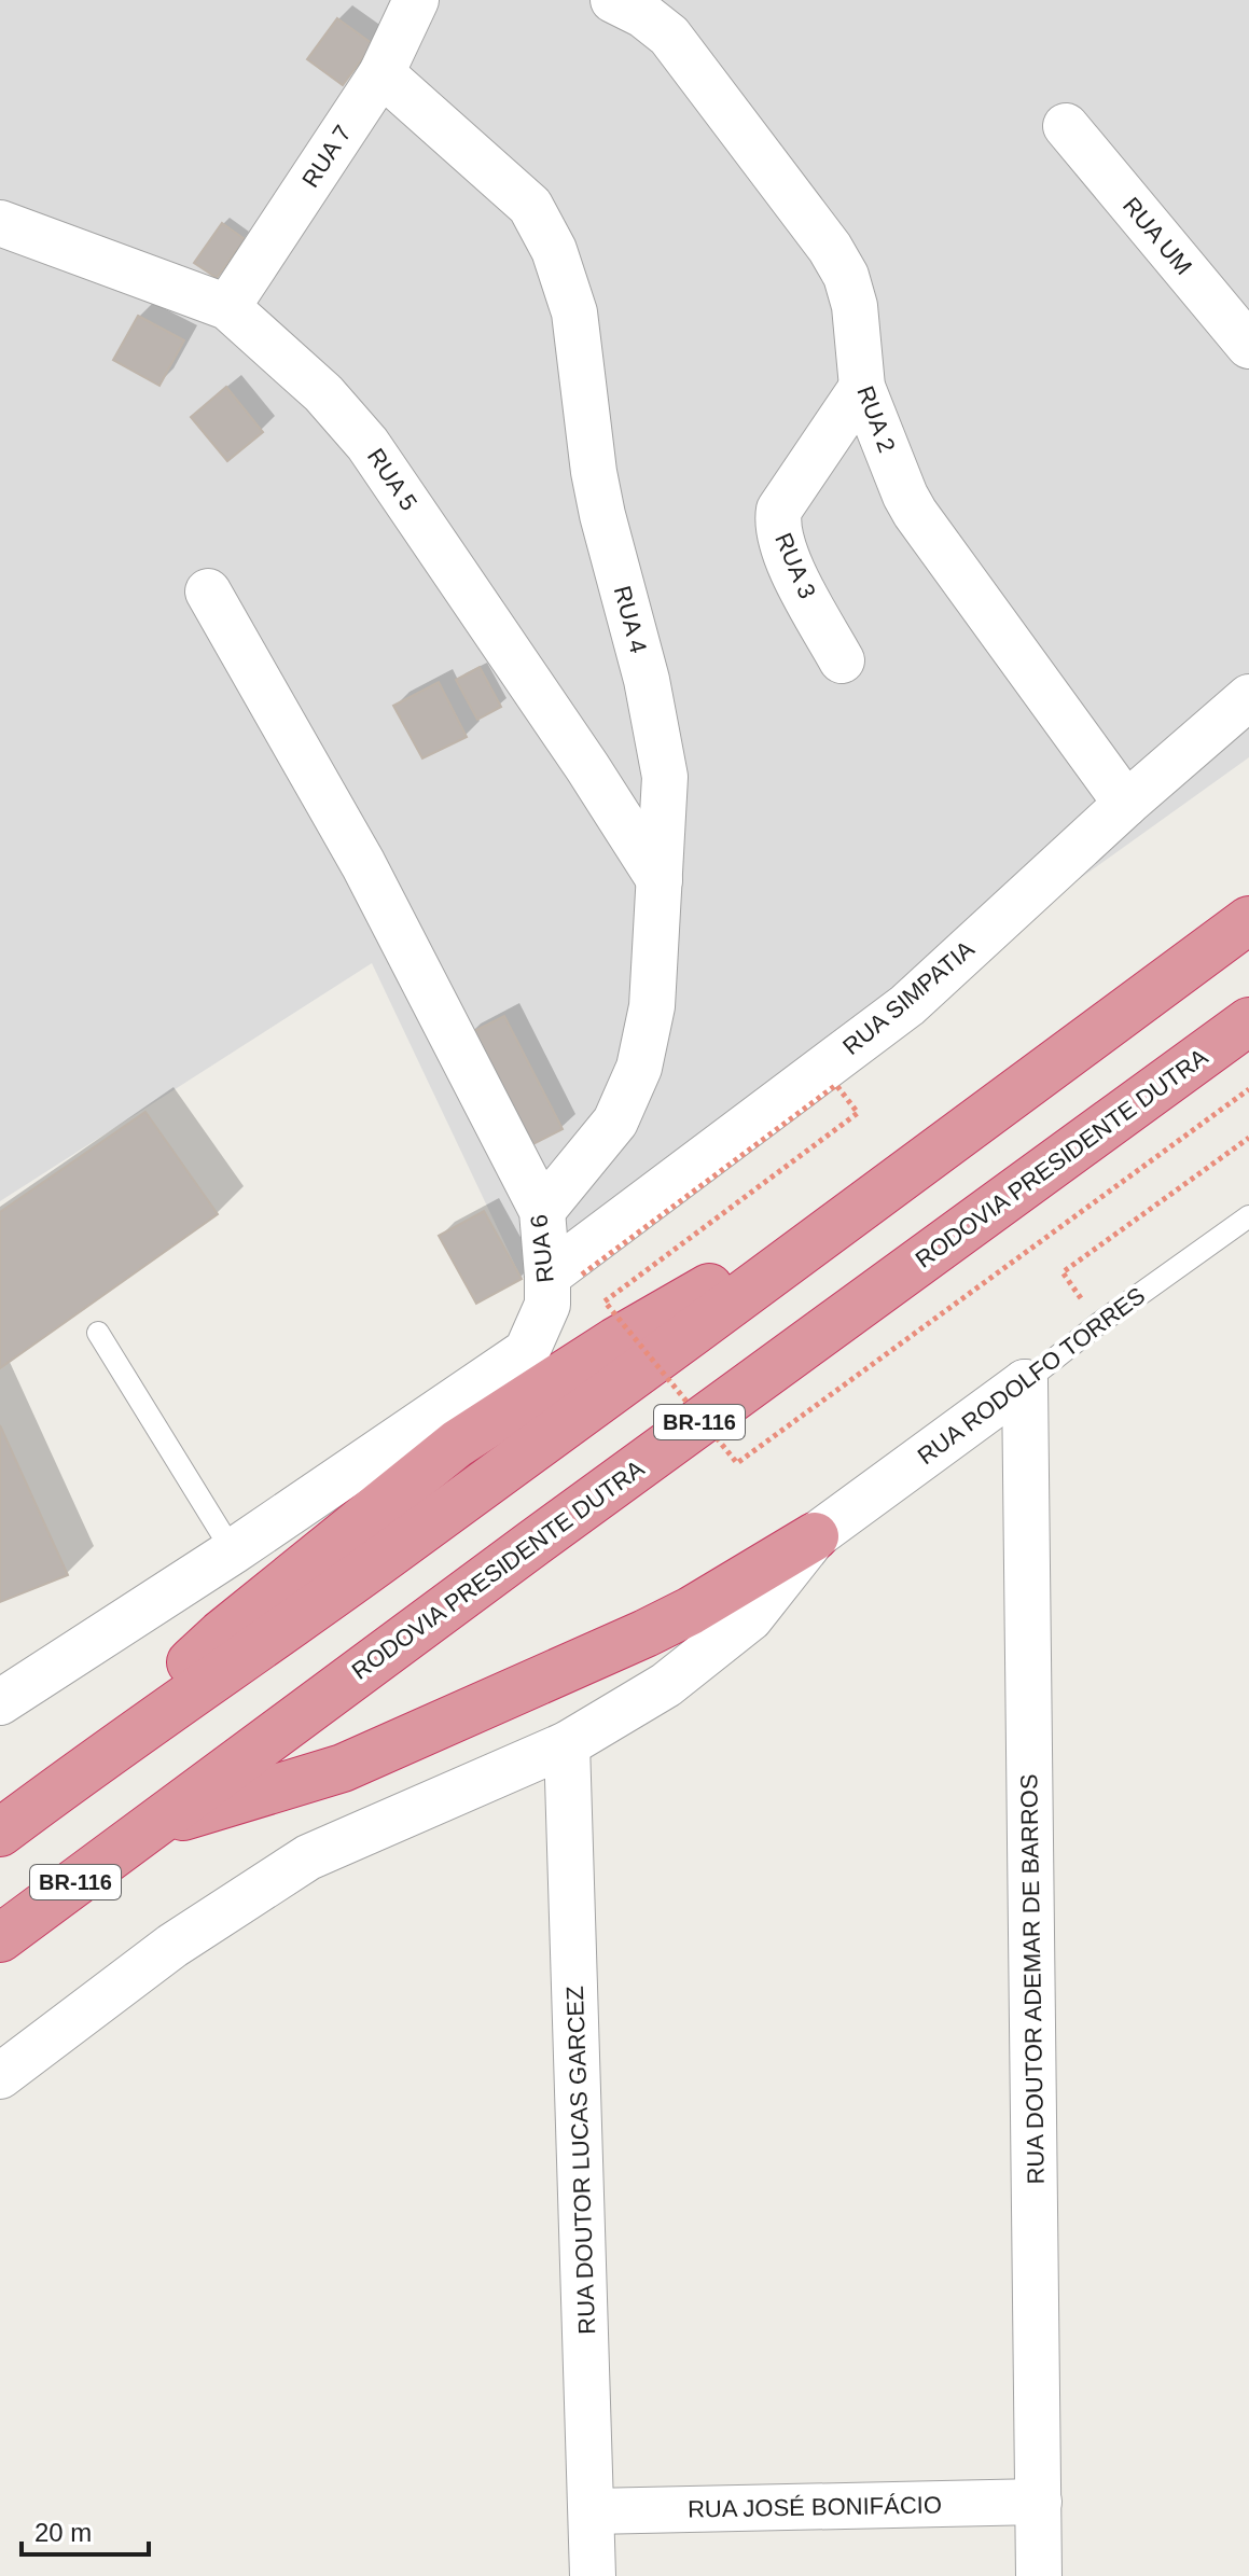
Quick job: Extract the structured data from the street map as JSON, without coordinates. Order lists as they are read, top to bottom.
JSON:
{
  "streets": {
    "highway": ["RODOVIA PRESIDENTE DUTRA", "BR-116"],
    "street": [
      "RUA 7",
      "RUA UM",
      "RUA 2",
      "RUA 5",
      "RUA 3",
      "RUA 4",
      "RUA SIMPATIA",
      "RUA 6",
      "RUA RODOLFO TORRES",
      "RUA DOUTOR ADEMAR DE BARROS",
      "RUA DOUTOR LUCAS GARCEZ",
      "RUA JOSÉ BONIFÁCIO"
    ]
  },
  "crossings": [
    ["RUA 7", "RUA 5"],
    ["RUA 7", "RUA 4"],
    ["RUA 2", "RUA 3"],
    ["RUA 2", "RUA SIMPATIA"],
    ["RUA 5", "RUA 4"],
    ["RUA 4", "RUA 6"],
    ["RUA SIMPATIA", "RUA 6"],
    ["RUA RODOLFO TORRES", "RUA DOUTOR ADEMAR DE BARROS"],
    ["RUA RODOLFO TORRES", "RUA DOUTOR LUCAS GARCEZ"],
    ["RUA DOUTOR ADEMAR DE BARROS", "RUA JOSÉ BONIFÁCIO"],
    ["RUA DOUTOR LUCAS GARCEZ", "RUA JOSÉ BONIFÁCIO"]
  ],
  "scale_bar": "20 m"
}
